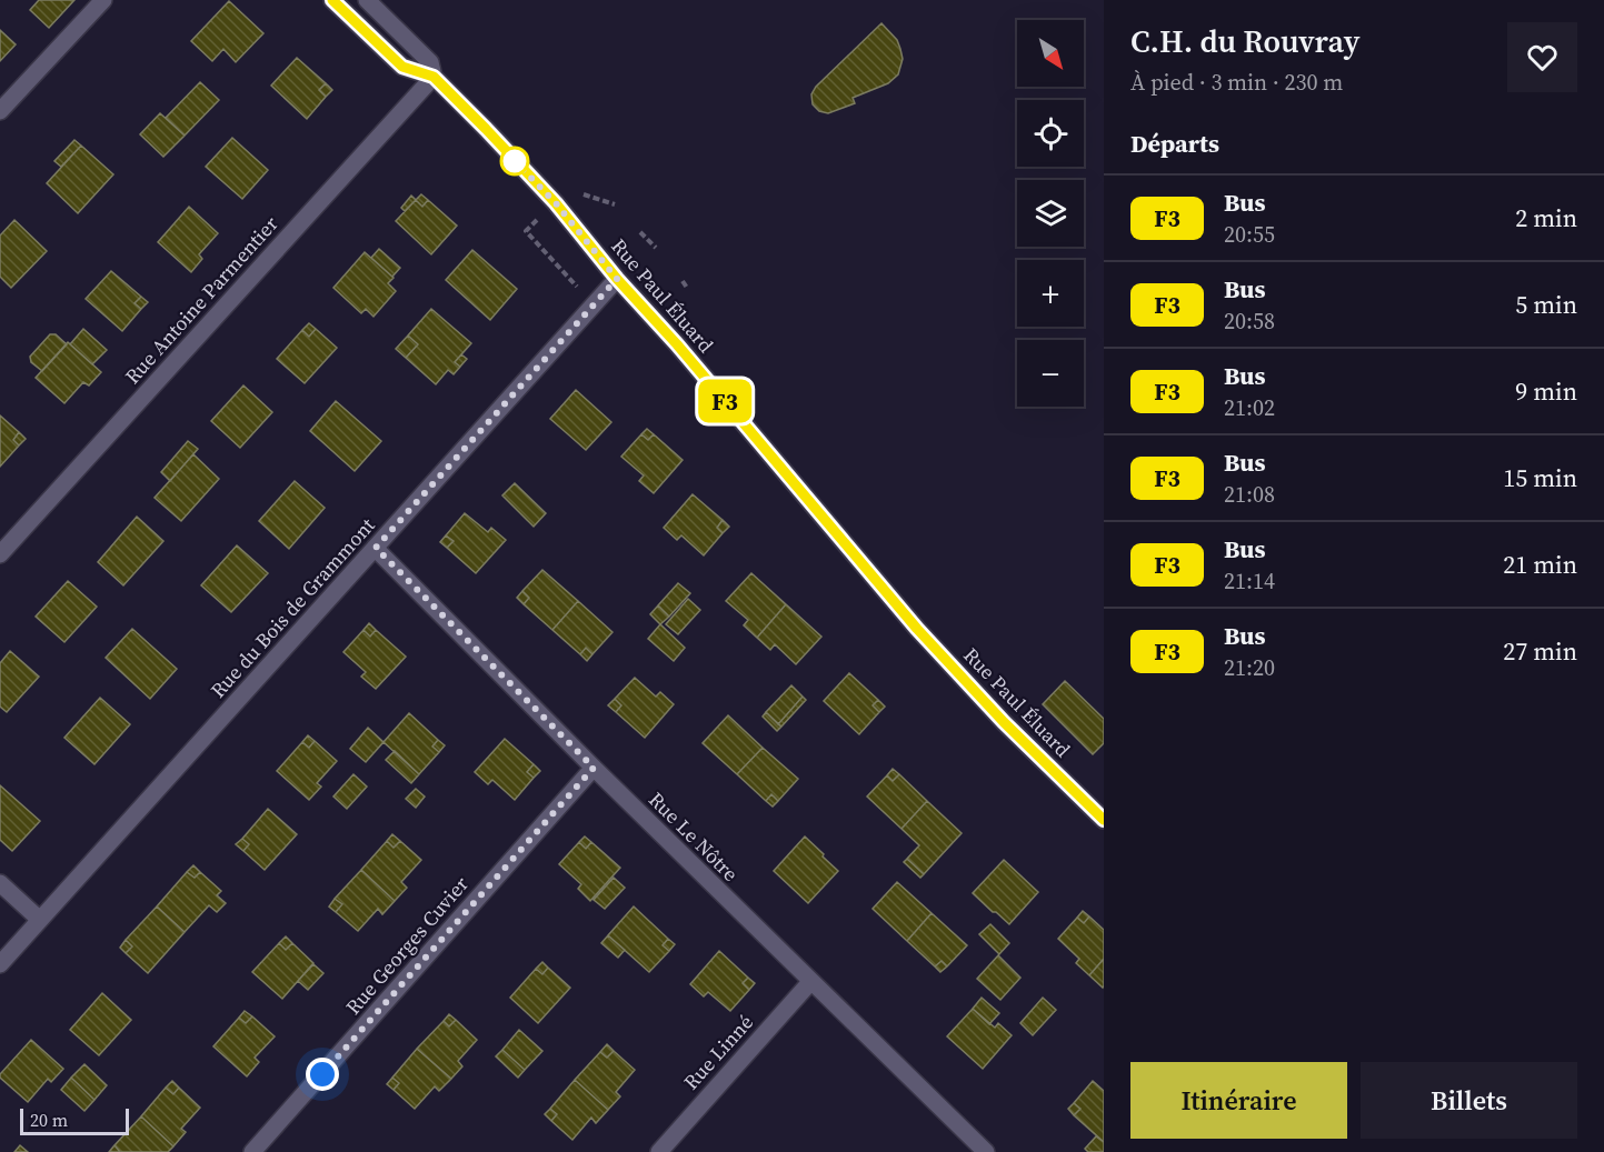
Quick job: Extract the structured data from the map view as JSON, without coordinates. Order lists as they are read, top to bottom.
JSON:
{
  "streets": {
    "street": [
      "Rue Paul Éluard",
      "Rue Antoine Parmentier",
      "Rue du Bois de Grammont",
      "Rue Le Nôtre",
      "Rue Georges Cuvier",
      "Rue Linné"
    ]
  },
  "crossings": [
    ["Rue Paul Éluard", "Rue Antoine Parmentier"],
    ["Rue Paul Éluard", "Rue du Bois de Grammont"],
    ["Rue du Bois de Grammont", "Rue Le Nôtre"],
    ["Rue Le Nôtre", "Rue Georges Cuvier"],
    ["Rue Le Nôtre", "Rue Linné"]
  ],
  "lines": ["bus line F3"],
  "scale_bar": "20 m",
  "north": "bottom right",
  "page": {
    "on_map": "F3",
    "heading": [
      ["C.H. du Rouvray", "À pied · 3 min · 230 m"],
      "Départs"
    ],
    "map_buttons": ["+", "−"],
    "list": [
      {
        "mark": "F3",
        "name": "Bus",
        "note": "20:55",
        "value": "2 min"
      },
      {
        "mark": "F3",
        "name": "Bus",
        "note": "20:58",
        "value": "5 min"
      },
      {
        "mark": "F3",
        "name": "Bus",
        "note": "21:02",
        "value": "9 min"
      },
      {
        "mark": "F3",
        "name": "Bus",
        "note": "21:08",
        "value": "15 min"
      },
      {
        "mark": "F3",
        "name": "Bus",
        "note": "21:14",
        "value": "21 min"
      },
      {
        "mark": "F3",
        "name": "Bus",
        "note": "21:20",
        "value": "27 min"
      }
    ],
    "buttons": ["Itinéraire", "Billets"],
    "scale": "20 m"
  }
}
